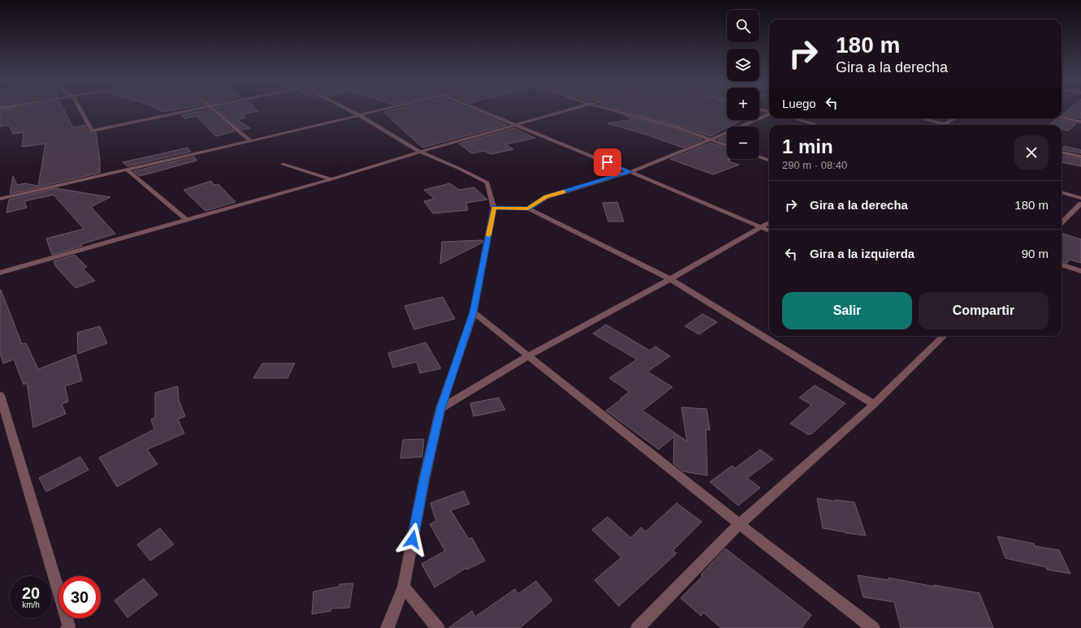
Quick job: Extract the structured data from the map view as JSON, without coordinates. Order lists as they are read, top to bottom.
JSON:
{
  "page": {
    "map_buttons": ["+", "−"],
    "turn": ["180 m", "Gira a la derecha"],
    "then": "Luego",
    "heading": ["1 min", "290 m · 08:40"],
    "list": [
      {
        "name": "Gira a la derecha",
        "value": "180 m"
      },
      {
        "name": "Gira a la izquierda",
        "value": "90 m"
      }
    ],
    "buttons": ["Salir", "Compartir"],
    "speed": "20 km/h",
    "limit": "30"
  }
}
